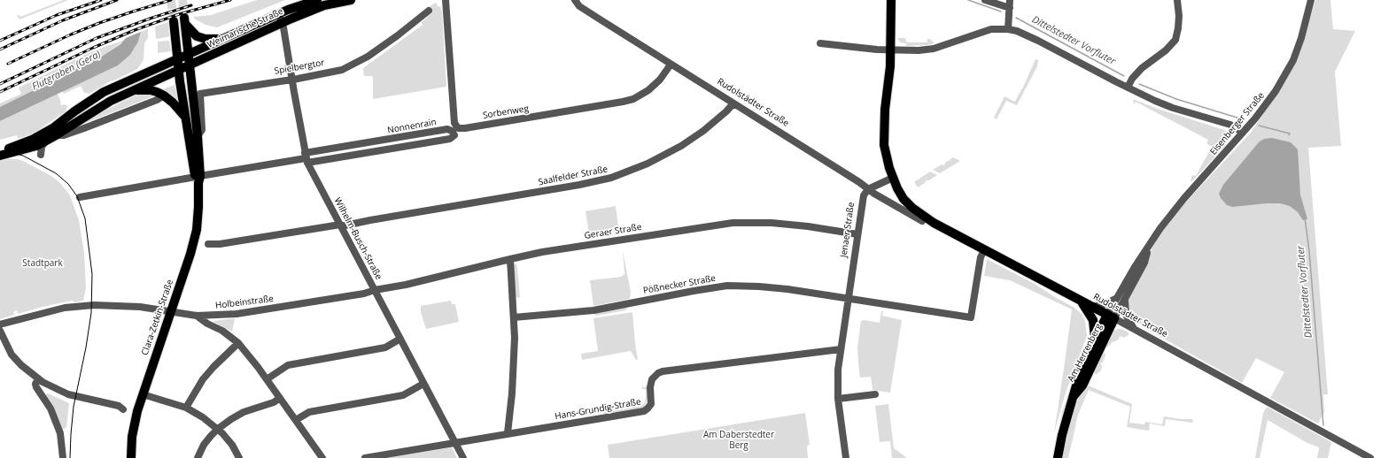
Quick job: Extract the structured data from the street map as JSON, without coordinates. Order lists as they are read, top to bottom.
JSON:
{
  "streets": {
    "main road": [
      "Weimarische Straße",
      "Rudolstädter Straße",
      "Clara-Zetkin-Straße",
      "Am Herrenberg"
    ],
    "street": [
      "Spielbergtor",
      "Sorbenweg",
      "Eisenberger Straße",
      "Nonnenrain",
      "Saalfelder Straße",
      "Jenaer Straße",
      "Geraer Straße",
      "Wilhelm-Busch-Straße",
      "Pößnecker Straße",
      "Holbeinstraße",
      "Hans-Grundig-Straße"
    ]
  },
  "crossings": [
    ["Weimarische Straße", "Wilhelm-Busch-Straße"],
    ["Weimarische Straße", "Clara-Zetkin-Straße"],
    ["Spielbergtor", "Wilhelm-Busch-Straße"],
    ["Spielbergtor", "Clara-Zetkin-Straße"],
    ["Rudolstädter Straße", "Sorbenweg"],
    ["Rudolstädter Straße", "Eisenberger Straße"],
    ["Rudolstädter Straße", "Saalfelder Straße"],
    ["Rudolstädter Straße", "Jenaer Straße"],
    ["Rudolstädter Straße", "Pößnecker Straße"],
    ["Rudolstädter Straße", "Am Herrenberg"],
    ["Eisenberger Straße", "Am Herrenberg"],
    ["Nonnenrain", "Wilhelm-Busch-Straße"],
    ["Nonnenrain", "Clara-Zetkin-Straße"],
    ["Saalfelder Straße", "Wilhelm-Busch-Straße"],
    ["Jenaer Straße", "Geraer Straße"],
    ["Jenaer Straße", "Pößnecker Straße"],
    ["Jenaer Straße", "Hans-Grundig-Straße"],
    ["Geraer Straße", "Wilhelm-Busch-Straße"],
    ["Geraer Straße", "Holbeinstraße"],
    ["Wilhelm-Busch-Straße", "Holbeinstraße"],
    ["Wilhelm-Busch-Straße", "Hans-Grundig-Straße"],
    ["Holbeinstraße", "Clara-Zetkin-Straße"]
  ],
  "water": ["Dittelstedter Vorfluter", "Flutgraben (Gera)"],
  "parks": ["Stadtpark", "Am Daberstedter Berg"]
}
